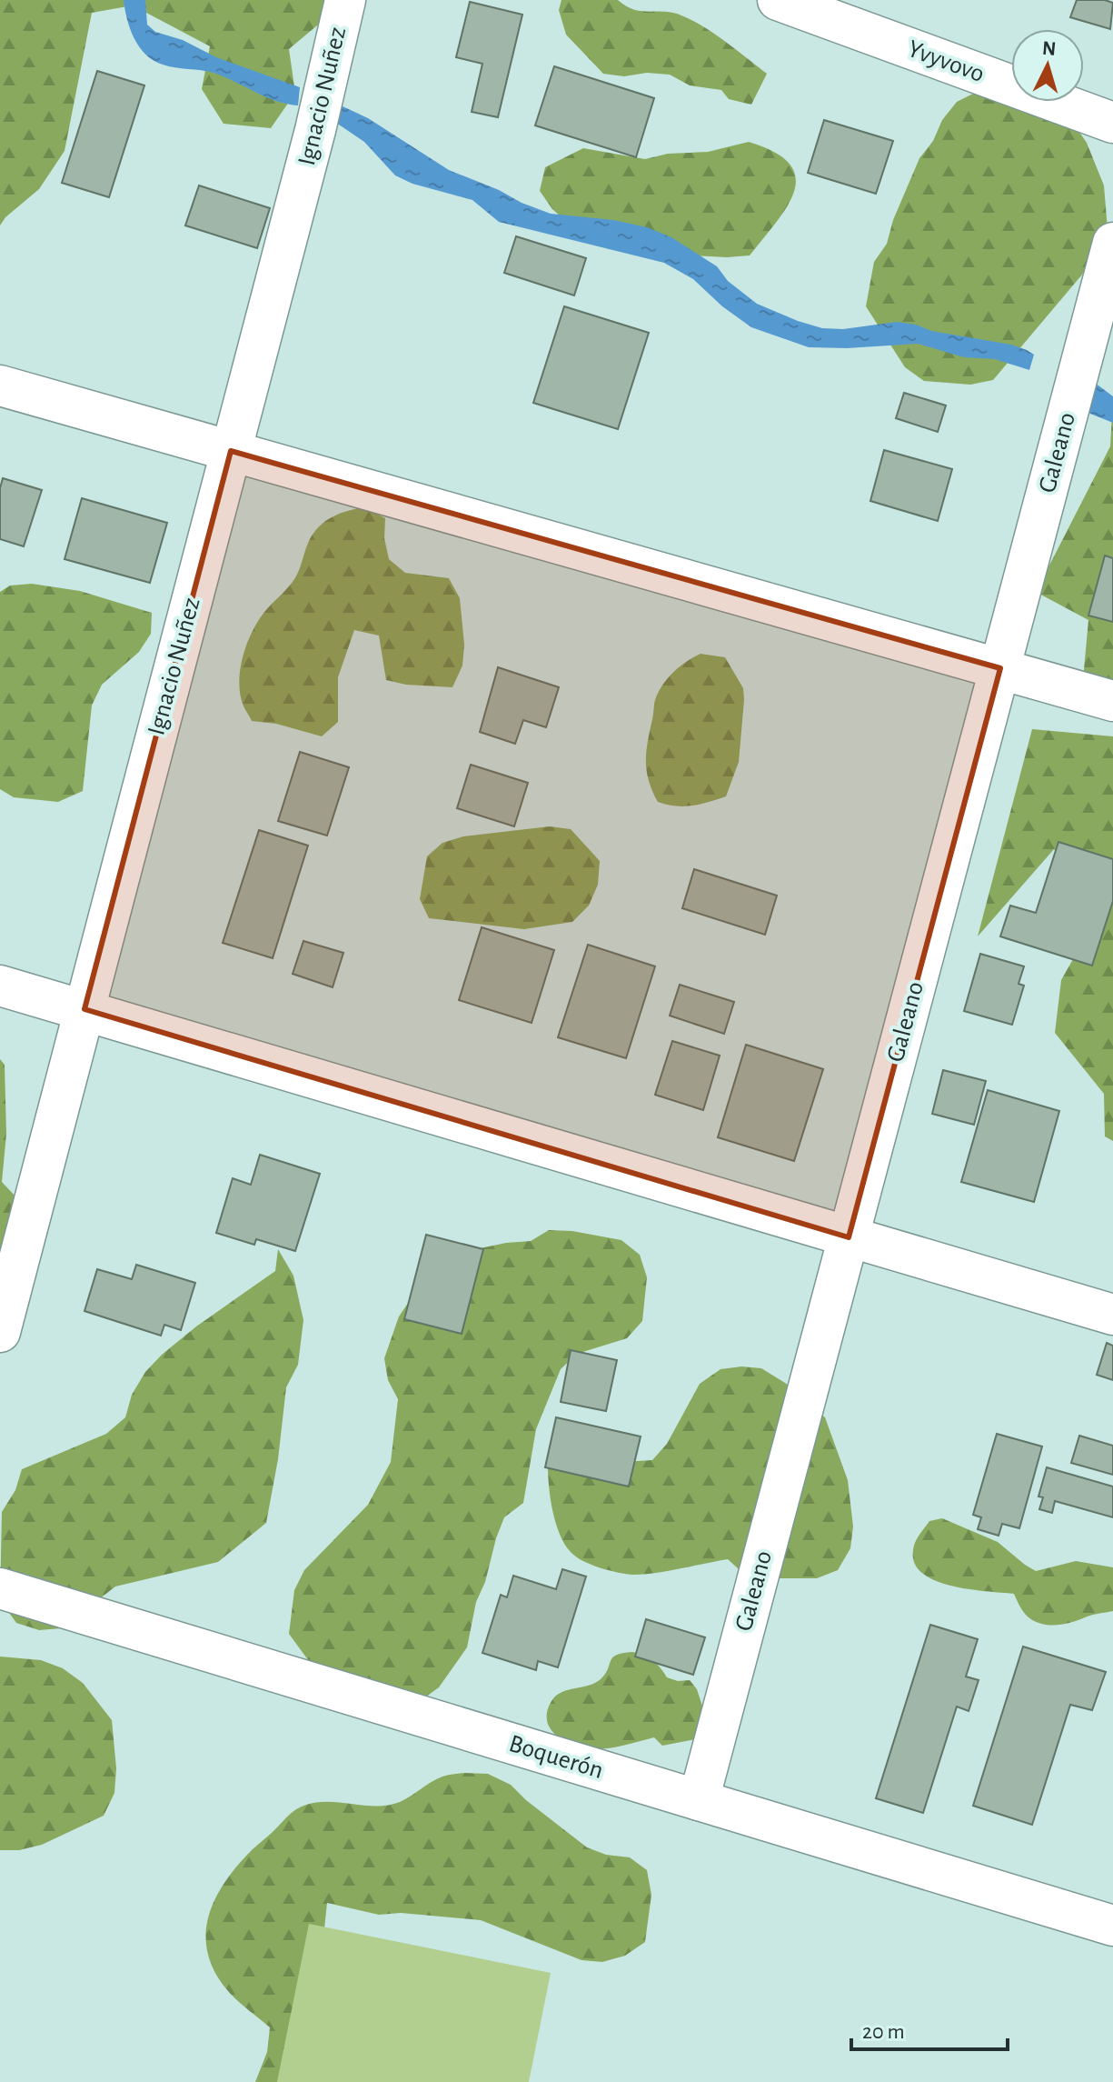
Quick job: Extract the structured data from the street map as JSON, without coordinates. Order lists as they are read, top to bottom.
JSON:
{
  "streets": {
    "street": [
      "Yvyvovo",
      "Ignacio Nuñez",
      "Galeano",
      "Boquerón"
    ]
  },
  "crossings": [
    ["Galeano", "Boquerón"]
  ],
  "scale_bar": "20 m",
  "north": "top"
}
